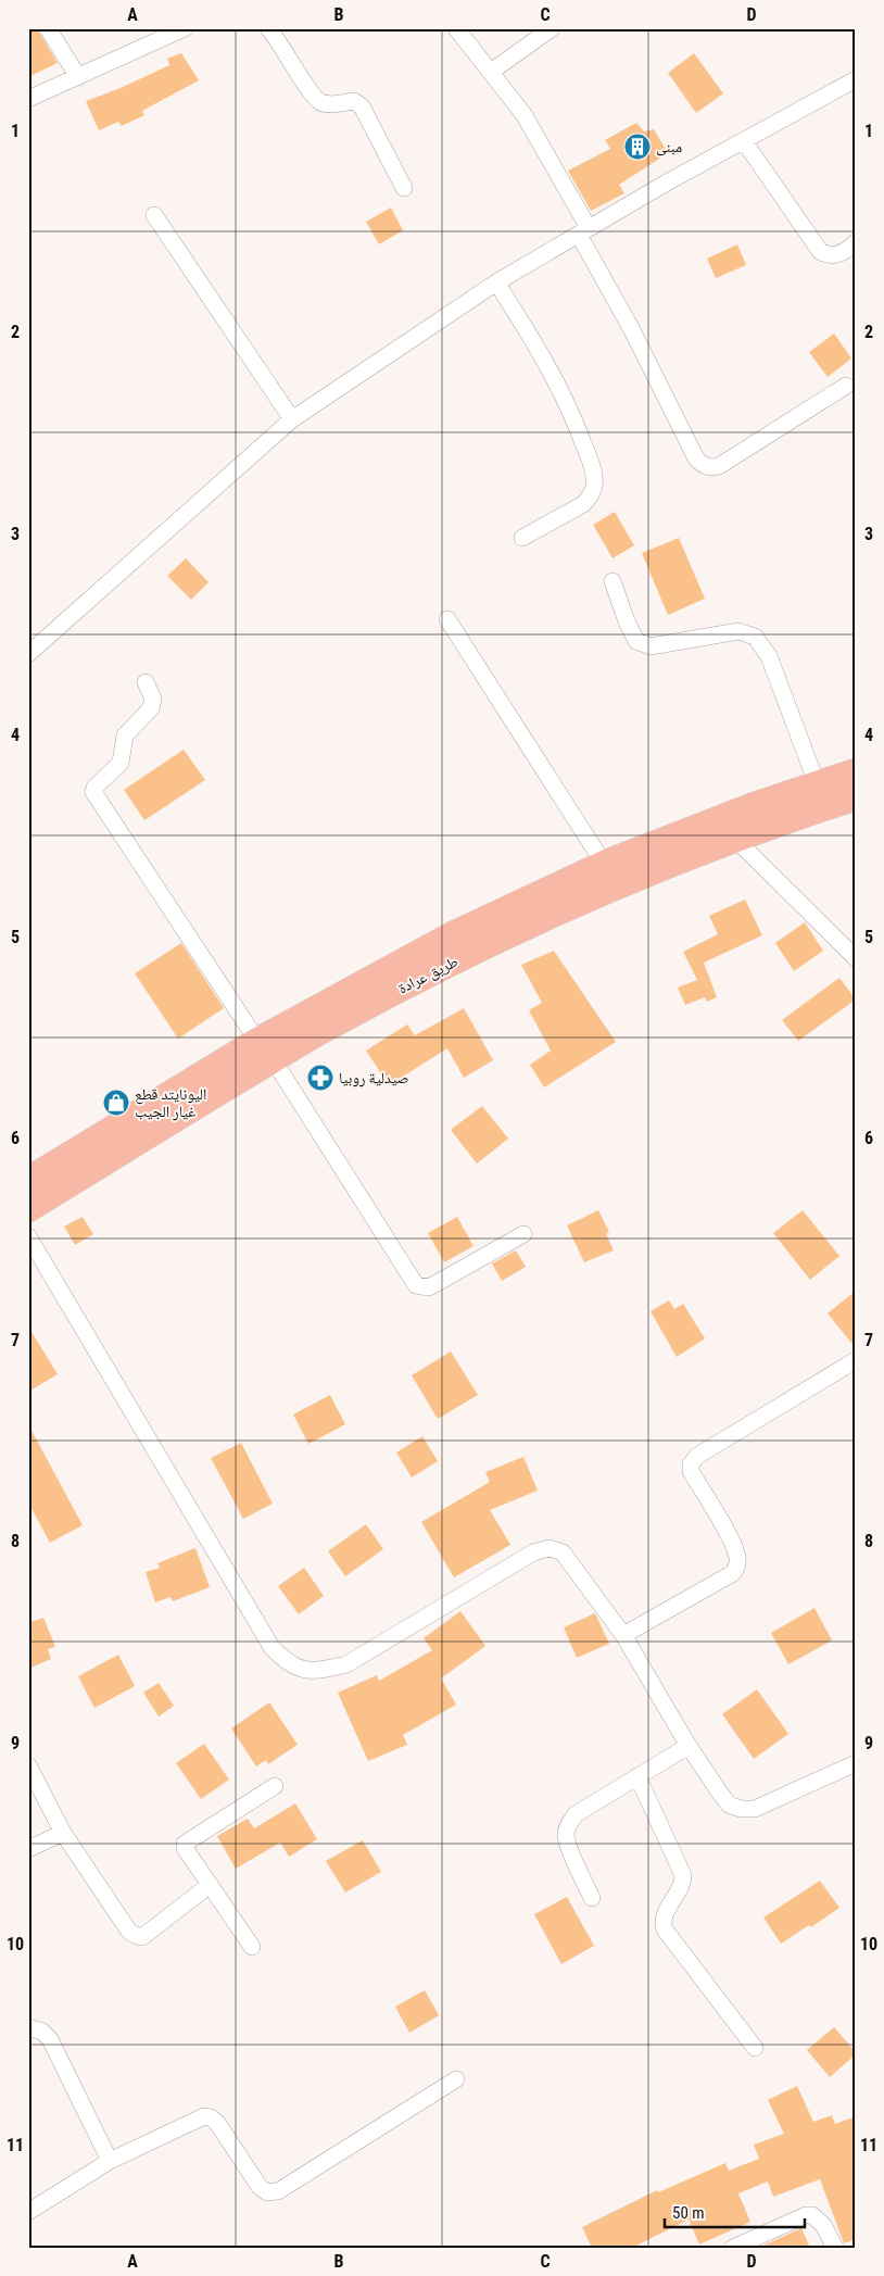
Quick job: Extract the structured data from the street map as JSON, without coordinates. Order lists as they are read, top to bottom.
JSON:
{
  "streets": {
    "main road": ["طريق عرادة"]
  },
  "places": {
    "building": ["مبنى"],
    "pharmacy": ["صيدلية روبيا"],
    "shop": ["اليونايتد قطع غيار الجيب"]
  },
  "scale_bar": "50 m",
  "grid": {
    "columns": [
      "A",
      "B",
      "C",
      "D"
    ],
    "rows": [
      "1",
      "2",
      "3",
      "4",
      "5",
      "6",
      "7",
      "8",
      "9",
      "10",
      "11"
    ]
  }
}
